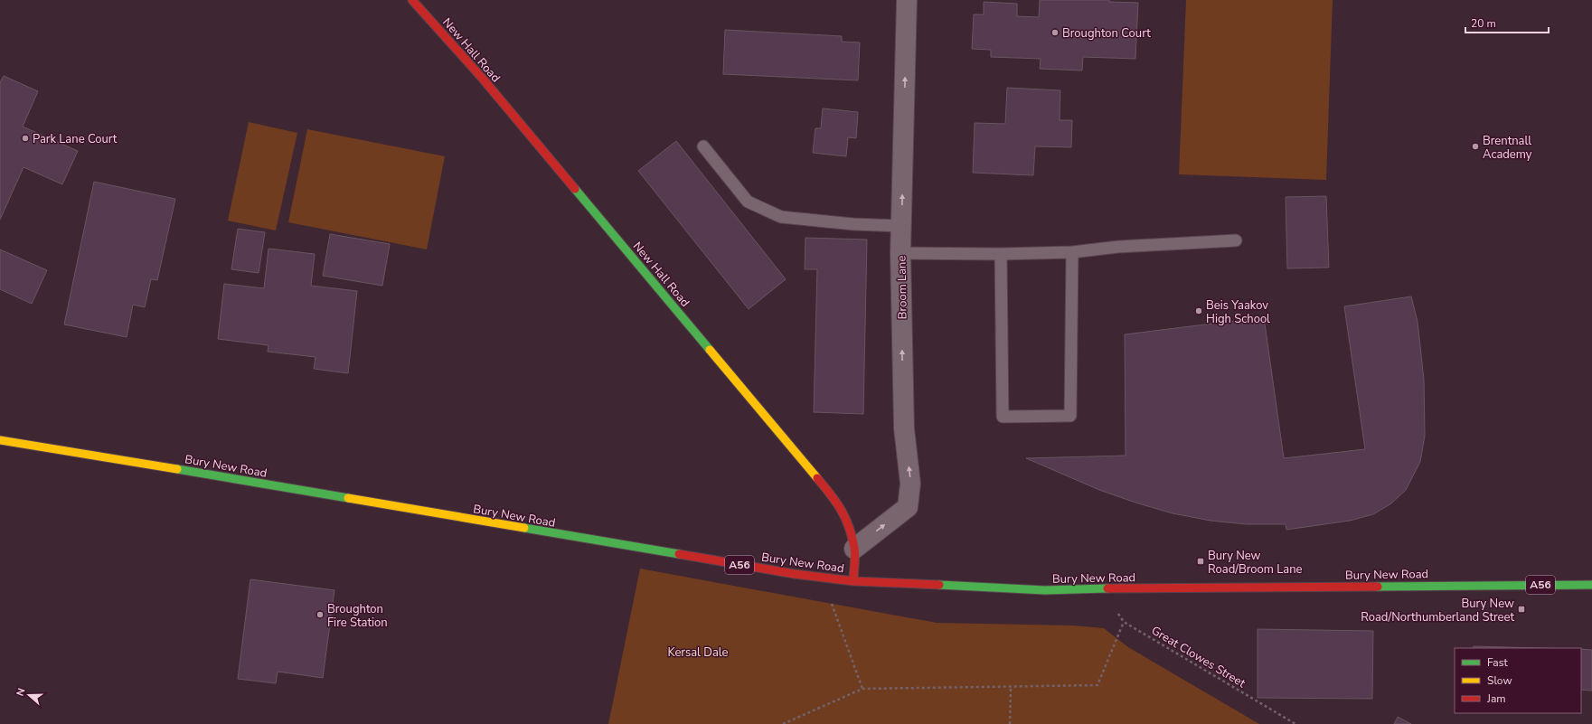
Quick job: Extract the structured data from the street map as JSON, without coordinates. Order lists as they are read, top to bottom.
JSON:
{
  "streets": {
    "main road": ["New Hall Road", "Bury New Road", "A56"],
    "street": ["Broom Lane"],
    "path": ["Great Clowes Street"]
  },
  "crossings": [
    ["New Hall Road", "Broom Lane"],
    ["New Hall Road", "Bury New Road"],
    ["Bury New Road", "Great Clowes Street"]
  ],
  "one_way": ["Broom Lane"],
  "parks": ["Kersal Dale"],
  "places": {
    "other": [
      "Broughton Court",
      "Park Lane Court",
      "Brentnall Academy",
      "Beis Yaakov High School",
      "Broughton Fire Station"
    ],
    "transit": ["Bury New Road/Broom Lane", "Bury New Road/Northumberland Street"]
  },
  "legend": ["Fast", "Slow", "Jam"],
  "scale_bar": "20 m",
  "north": "left"
}
